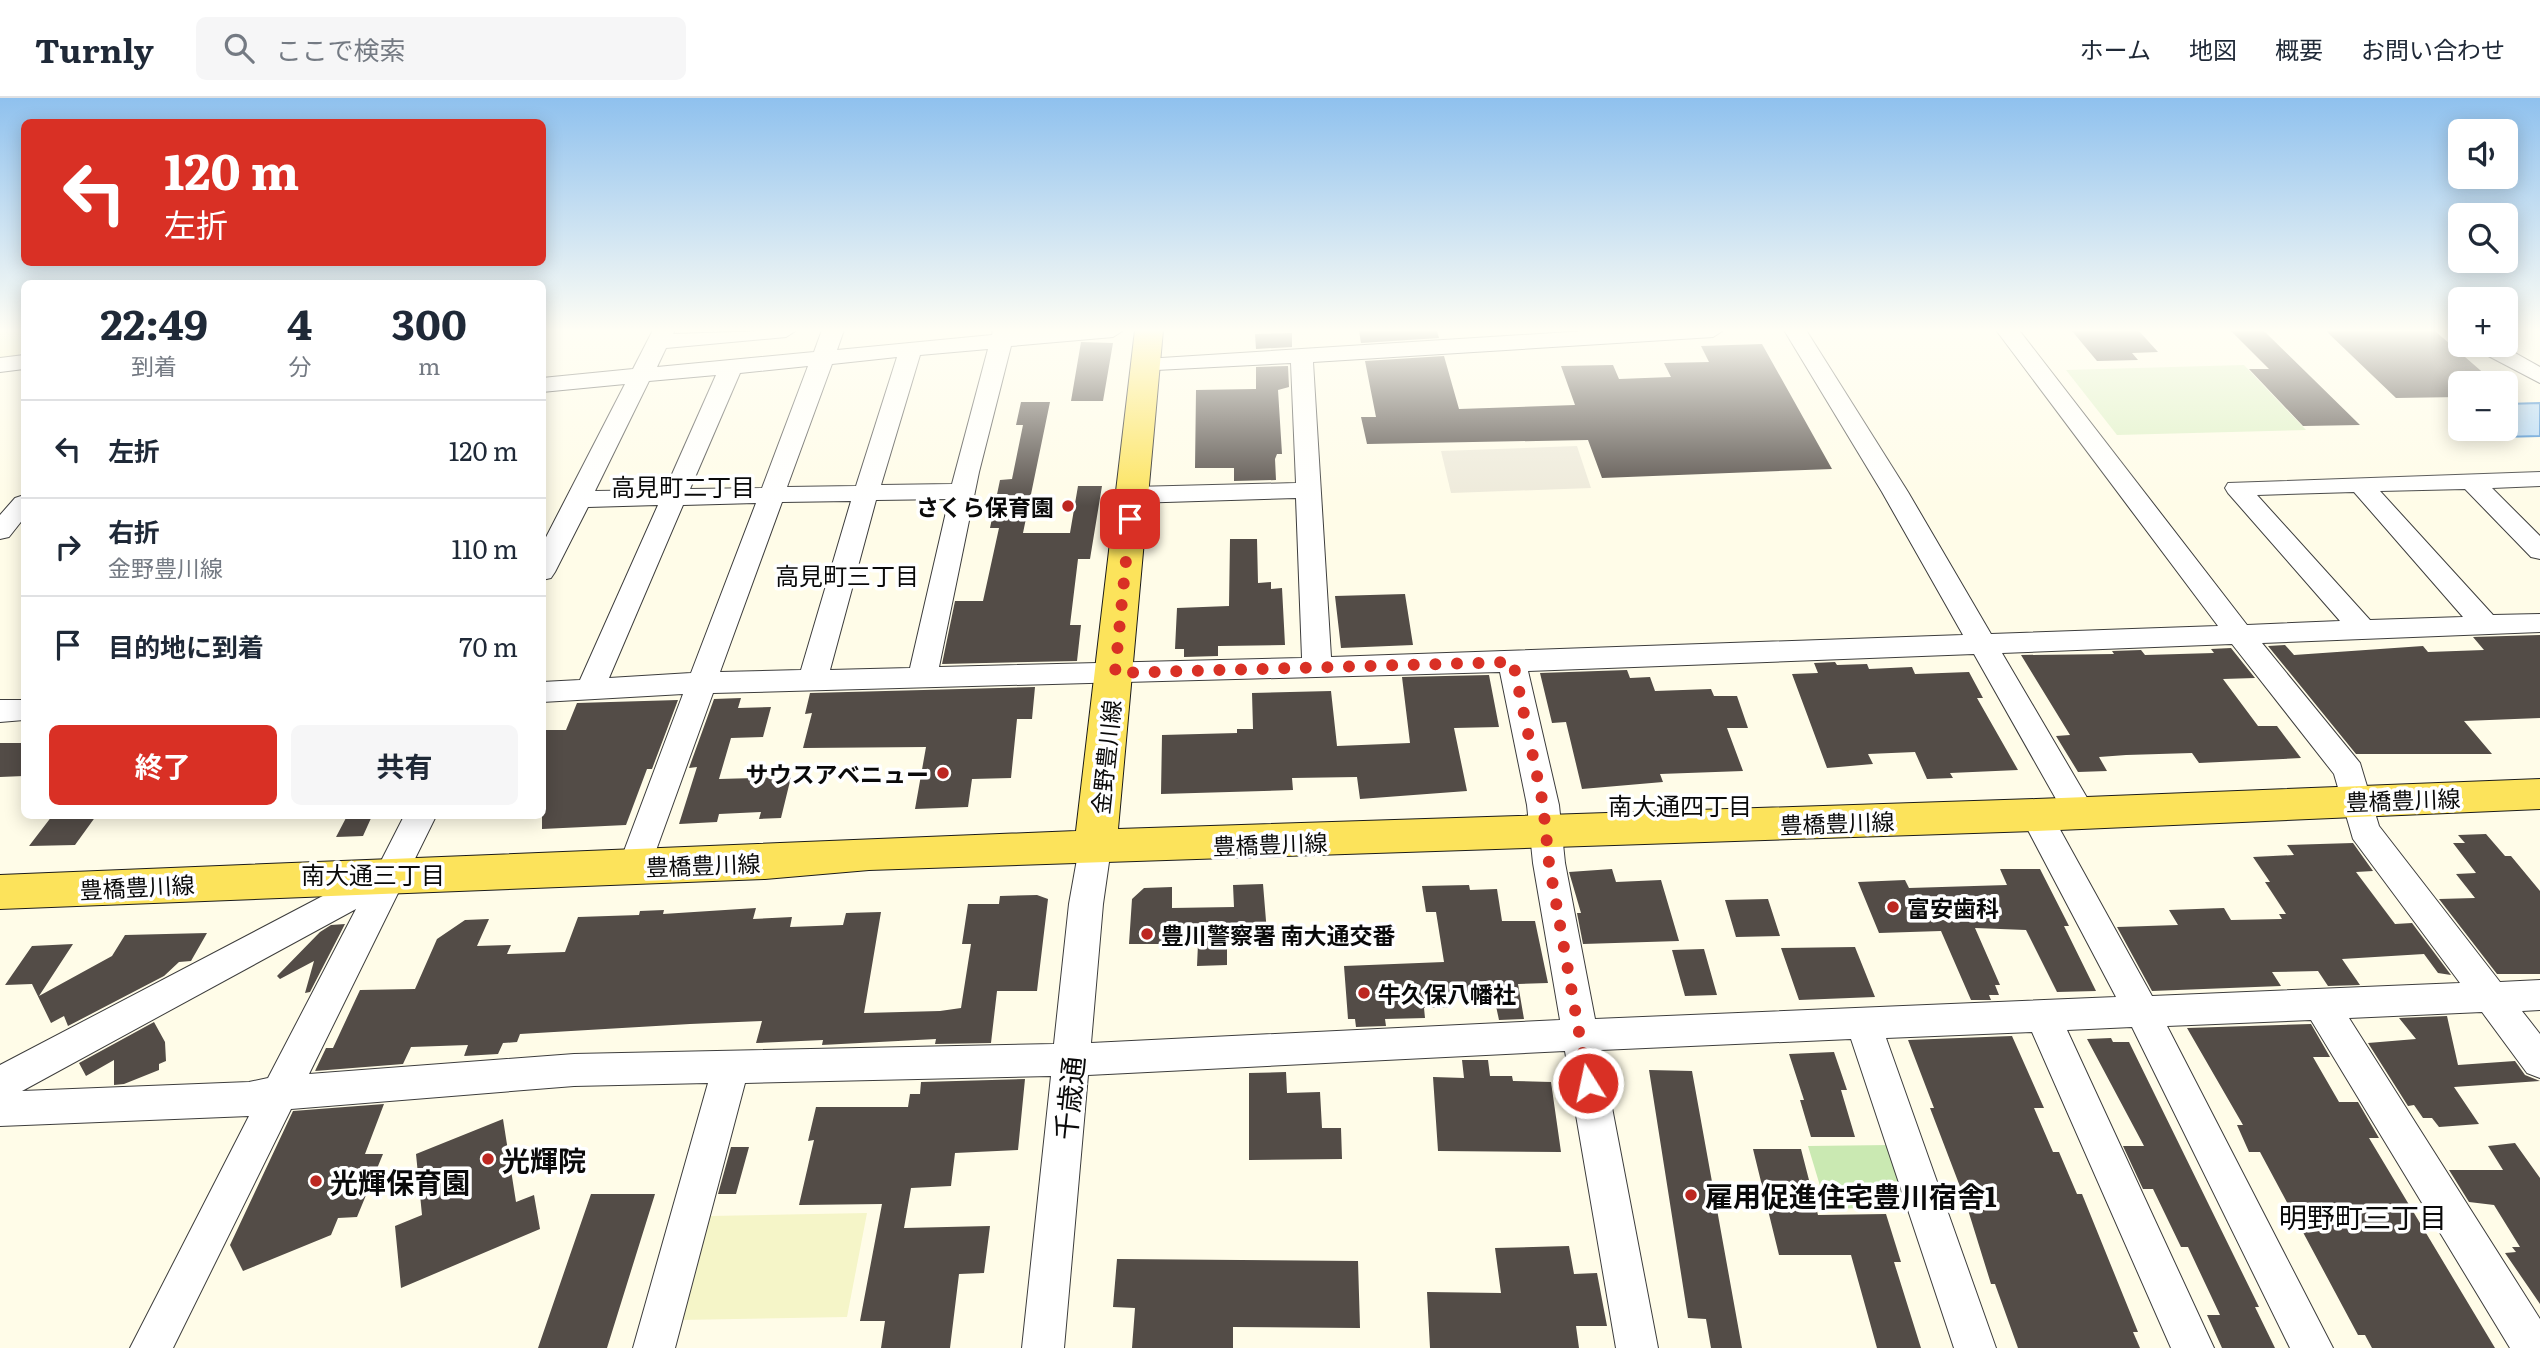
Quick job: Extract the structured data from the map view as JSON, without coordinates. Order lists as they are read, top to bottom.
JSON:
{
  "streets": {
    "main road": ["金野豊川線", "豊橋豊川線"],
    "street": ["千歳通"]
  },
  "crossings": [
    ["金野豊川線", "豊橋豊川線"],
    ["金野豊川線", "千歳通"],
    ["豊橋豊川線", "千歳通"]
  ],
  "districts": [
    "高見町二丁目",
    "高見町三丁目",
    "南大通四丁目",
    "南大通三丁目",
    "明野町三丁目"
  ],
  "places": [
    "さくら保育園",
    "サウスアベニュー",
    "富安歯科",
    "豊川警察署 南大通交番",
    "牛久保八幡社",
    "光輝院",
    "光輝保育園",
    "雇用促進住宅豊川宿舎1"
  ],
  "page": {
    "header": "Turnly",
    "search": "ここで検索",
    "nav": [
      "ホーム",
      "地図",
      "概要",
      "お問い合わせ"
    ],
    "map_buttons": ["+", "−"],
    "turn": ["120 m", "左折"],
    "eta": [
      "22:49",
      "到着",
      "4",
      "分",
      "300",
      "m"
    ],
    "list": [
      {
        "name": "左折",
        "value": "120 m"
      },
      {
        "name": "右折",
        "note": "金野豊川線",
        "value": "110 m"
      },
      {
        "name": "目的地に到着",
        "value": "70 m"
      }
    ],
    "buttons": ["終了", "共有"]
  }
}
